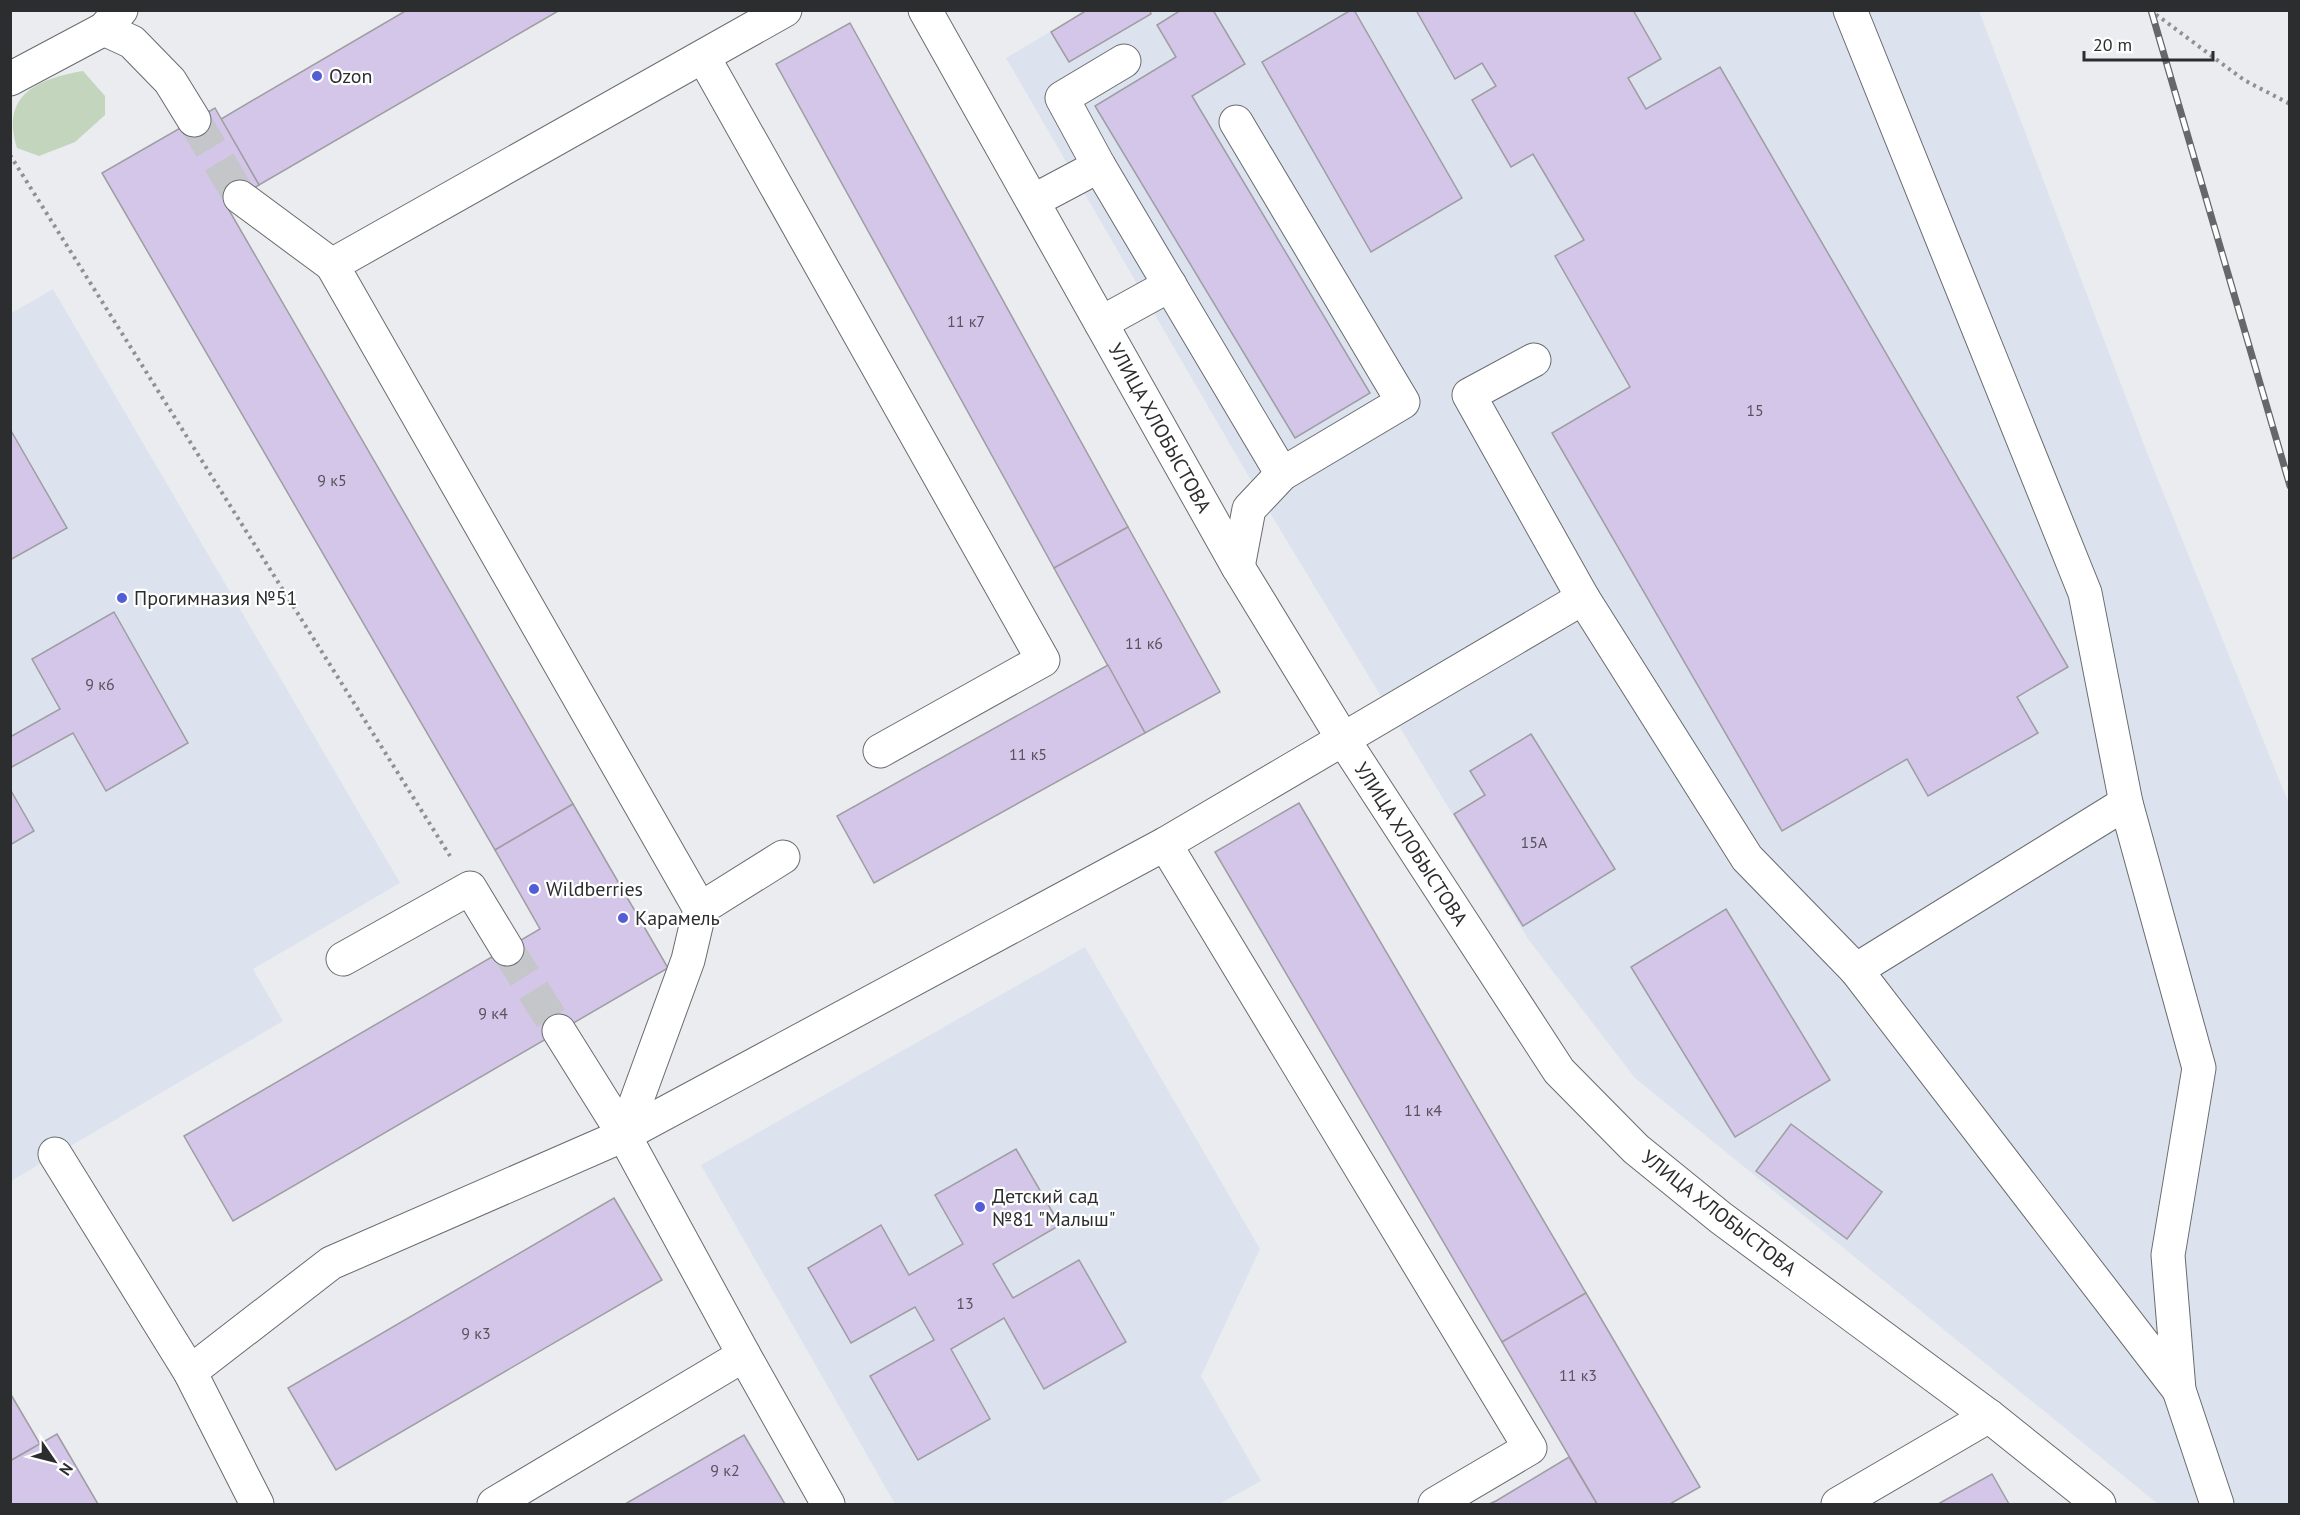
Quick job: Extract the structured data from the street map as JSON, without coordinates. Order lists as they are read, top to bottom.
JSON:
{
  "streets": {
    "street": ["УЛИЦА ХЛОБЫСТОВА"]
  },
  "places": [
    "Ozon",
    "Прогимназия №51",
    "Wildberries",
    "Карамель",
    "Детский сад №81 \"Малыш\""
  ],
  "house_numbers": [
    "11 к7",
    "15",
    "9 к5",
    "11 к6",
    "9 к6",
    "11 к5",
    "15А",
    "9 к4",
    "11 к4",
    "13",
    "9 к3",
    "11 к3",
    "9 к2"
  ],
  "scale_bar": "20 m",
  "north": "bottom right"
}
